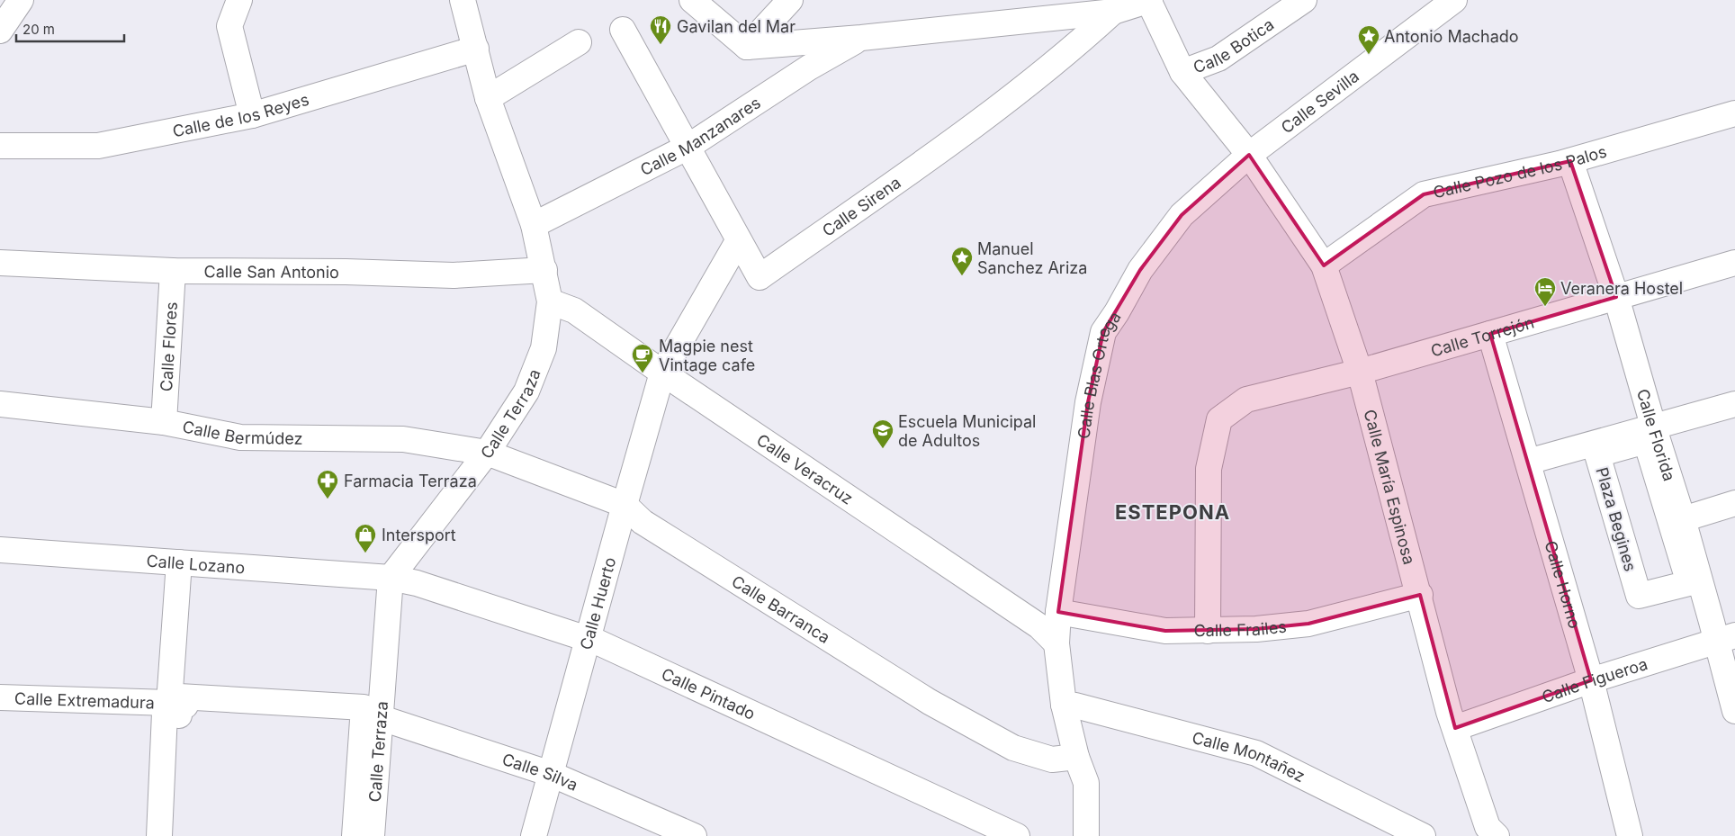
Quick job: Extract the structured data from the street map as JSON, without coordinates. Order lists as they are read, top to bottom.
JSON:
{
  "streets": {
    "street": [
      "Calle Botica",
      "Calle Sevilla",
      "Calle de los Reyes",
      "Calle Manzanares",
      "Calle Pozo de los Palos",
      "Calle Sirena",
      "Calle San Antonio",
      "Calle Torrejón",
      "Calle Flores",
      "Calle Blas Ortega",
      "Calle Terraza",
      "Calle Bermúdez",
      "Calle Florida",
      "Calle Veracruz",
      "Calle María Espinosa",
      "Plaza Begines",
      "Calle Lozano",
      "Calle Horno",
      "Calle Huerto",
      "Calle Barranca",
      "Calle Frailes",
      "Calle Figueroa",
      "Calle Pintado",
      "Calle Extremadura",
      "Calle Montañez",
      "Calle Silva"
    ]
  },
  "crossings": [
    ["Calle Botica", "Calle María Espinosa"],
    ["Calle Sevilla", "Calle Blas Ortega"],
    ["Calle Sevilla", "Calle María Espinosa"],
    ["Calle de los Reyes", "Calle Terraza"],
    ["Calle Manzanares", "Calle Sirena"],
    ["Calle Manzanares", "Calle Terraza"],
    ["Calle Manzanares", "Calle María Espinosa"],
    ["Calle Pozo de los Palos", "Calle Florida"],
    ["Calle Pozo de los Palos", "Calle María Espinosa"],
    ["Calle San Antonio", "Calle Flores"],
    ["Calle San Antonio", "Calle Terraza"],
    ["Calle Torrejón", "Calle Florida"],
    ["Calle Torrejón", "Calle María Espinosa"],
    ["Calle Torrejón", "Calle Horno"],
    ["Calle Torrejón", "Calle Frailes"],
    ["Calle Flores", "Calle Bermúdez"],
    ["Calle Blas Ortega", "Calle Veracruz"],
    ["Calle Blas Ortega", "Calle María Espinosa"],
    ["Calle Blas Ortega", "Calle Barranca"],
    ["Calle Blas Ortega", "Calle Frailes"],
    ["Calle Blas Ortega", "Calle Montañez"],
    ["Calle Terraza", "Calle Bermúdez"],
    ["Calle Terraza", "Calle Veracruz"],
    ["Calle Terraza", "Calle Lozano"],
    ["Calle Terraza", "Calle Barranca"],
    ["Calle Terraza", "Calle Pintado"],
    ["Calle Terraza", "Calle Silva"],
    ["Calle Bermúdez", "Calle Barranca"],
    ["Calle Florida", "Calle Figueroa"],
    ["Calle Veracruz", "Calle Huerto"],
    ["Calle María Espinosa", "Calle Frailes"],
    ["Calle María Espinosa", "Calle Figueroa"],
    ["Calle Lozano", "Calle Pintado"],
    ["Calle Horno", "Calle Figueroa"],
    ["Calle Huerto", "Calle Barranca"],
    ["Calle Huerto", "Calle Pintado"],
    ["Calle Huerto", "Calle Silva"]
  ],
  "districts": ["ESTEPONA"],
  "places": {
    "restaurant": ["Gavilan del Mar"],
    "place": ["Antonio Machado", "Manuel Sanchez Ariza"],
    "hotel": ["Veranera Hostel"],
    "cafe": ["Magpie nest Vintage cafe"],
    "school or university": ["Escuela Municipal de Adultos"],
    "pharmacy": ["Farmacia Terraza"],
    "shop": ["Intersport"]
  },
  "scale_bar": "20 m"
}
